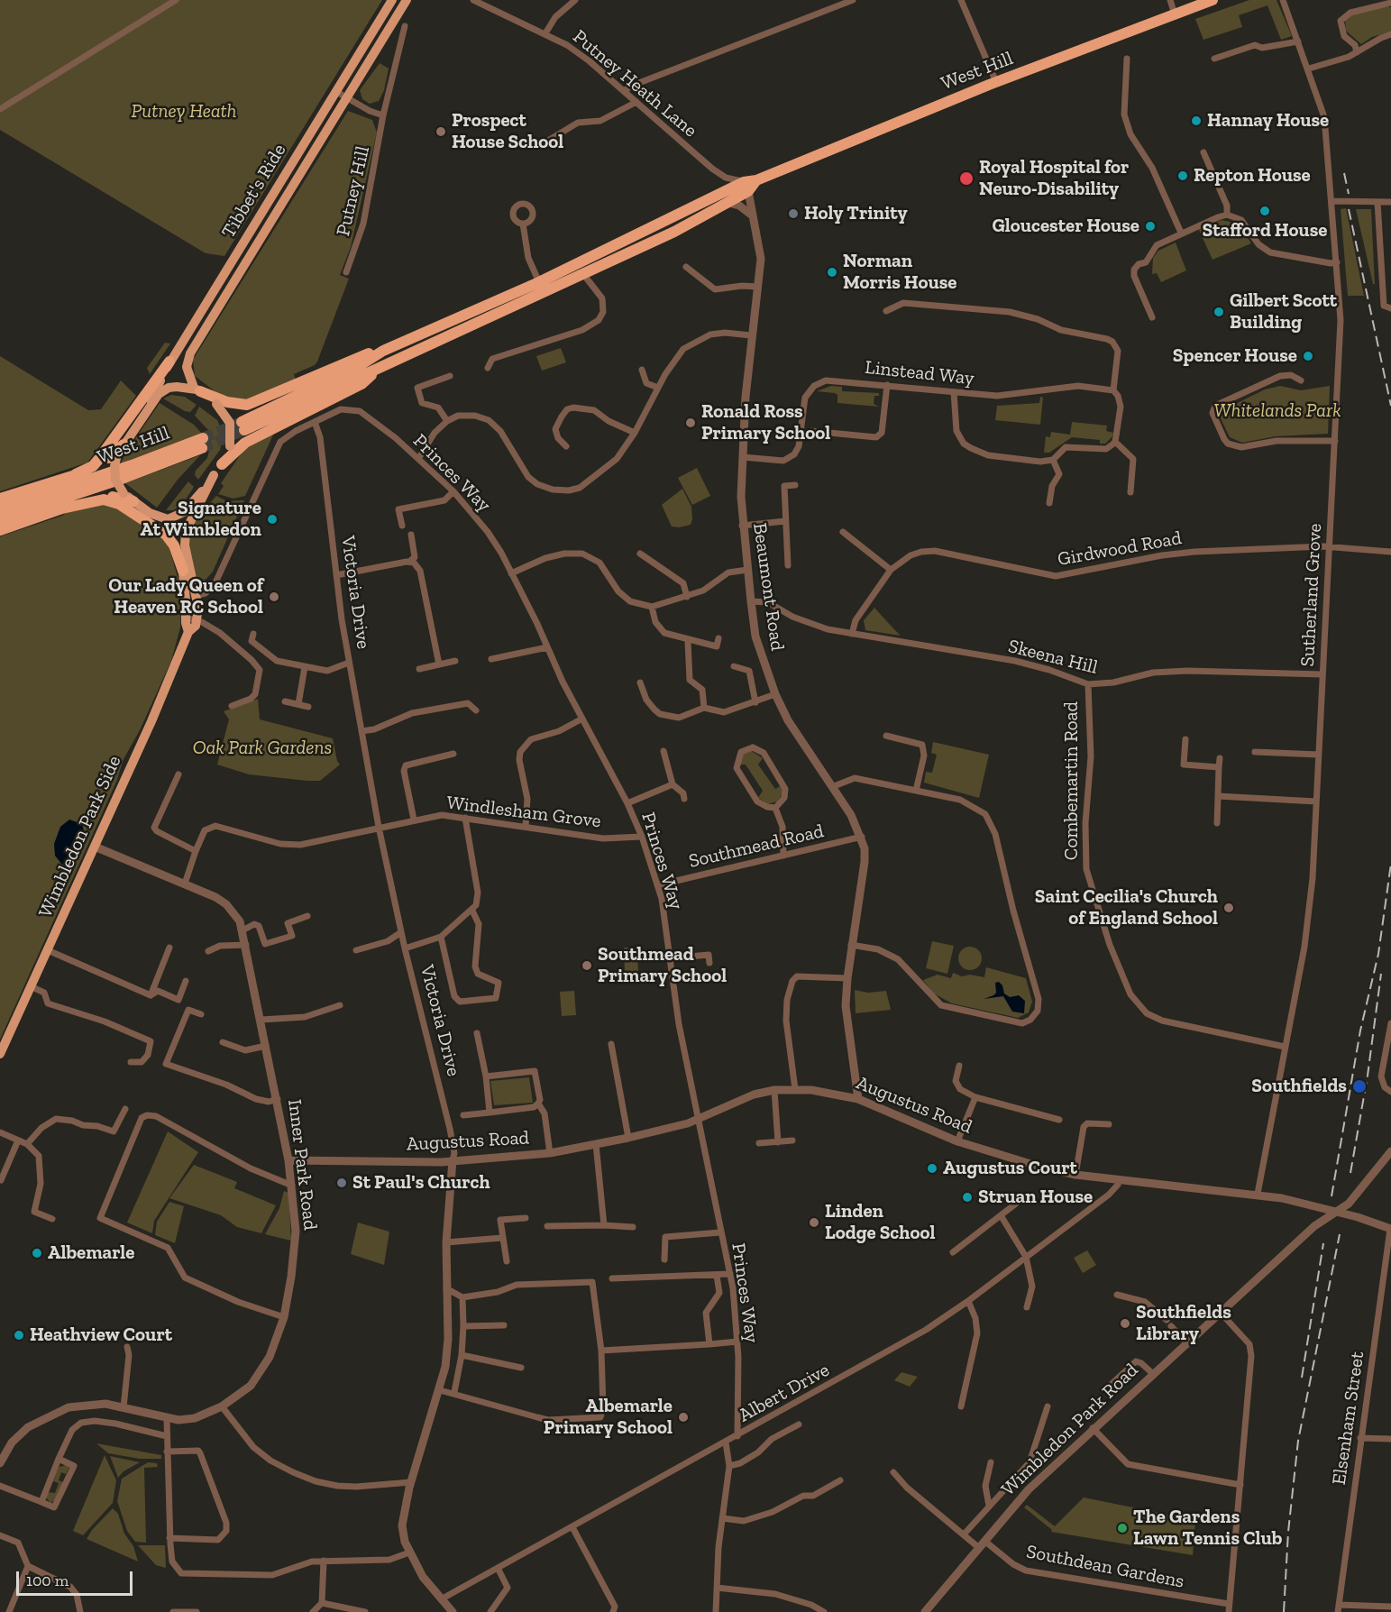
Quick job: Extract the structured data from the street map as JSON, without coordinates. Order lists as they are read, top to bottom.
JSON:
{
  "streets": {
    "highway": ["West Hill"],
    "main road": ["Tibbet's Ride", "Wimbledon Park Side"],
    "street": [
      "Putney Heath Lane",
      "Putney Hill",
      "Linstead Way",
      "Princes Way",
      "Girdwood Road",
      "Beaumont Road",
      "Victoria Drive",
      "Sutherland Grove",
      "Skeena Hill",
      "Combemartin Road",
      "Windlesham Grove",
      "Southmead Road",
      "Augustus Road",
      "Inner Park Road",
      "Albert Drive",
      "Elsenham Street",
      "Wimbledon Park Road",
      "Southdean Gardens"
    ]
  },
  "crossings": [
    ["West Hill", "Putney Heath Lane"],
    ["West Hill", "Beaumont Road"],
    ["Putney Heath Lane", "Beaumont Road"],
    ["Linstead Way", "Beaumont Road"],
    ["Princes Way", "Victoria Drive"],
    ["Princes Way", "Windlesham Grove"],
    ["Princes Way", "Southmead Road"],
    ["Princes Way", "Augustus Road"],
    ["Princes Way", "Albert Drive"],
    ["Girdwood Road", "Sutherland Grove"],
    ["Girdwood Road", "Skeena Hill"],
    ["Beaumont Road", "Skeena Hill"],
    ["Beaumont Road", "Southmead Road"],
    ["Beaumont Road", "Augustus Road"],
    ["Victoria Drive", "Windlesham Grove"],
    ["Victoria Drive", "Augustus Road"],
    ["Victoria Drive", "Albert Drive"],
    ["Sutherland Grove", "Skeena Hill"],
    ["Sutherland Grove", "Combemartin Road"],
    ["Sutherland Grove", "Augustus Road"],
    ["Skeena Hill", "Combemartin Road"],
    ["Windlesham Grove", "Inner Park Road"],
    ["Wimbledon Park Side", "Inner Park Road"],
    ["Augustus Road", "Inner Park Road"],
    ["Augustus Road", "Albert Drive"],
    ["Augustus Road", "Elsenham Street"],
    ["Augustus Road", "Wimbledon Park Road"],
    ["Wimbledon Park Road", "Southdean Gardens"]
  ],
  "parks": ["Putney Heath", "Whitelands Park", "Oak Park Gardens"],
  "places": [
    "Hannay House",
    "Prospect House School",
    "Repton House",
    "Royal Hospital for Neuro-Disability",
    "Stafford House",
    "Holy Trinity",
    "Gloucester House",
    "Norman Morris House",
    "Gilbert Scott Building",
    "Spencer House",
    "Ronald Ross Primary School",
    "Signature At Wimbledon",
    "Our Lady Queen of Heaven RC School",
    "Saint Cecilia's Church of England School",
    "Southmead Primary School",
    "Southfields",
    "Augustus Court",
    "St Paul's Church",
    "Struan House",
    "Linden Lodge School",
    "Albemarle",
    "Southfields Library",
    "Heathview Court",
    "Albemarle Primary School",
    "The Gardens Lawn Tennis Club"
  ],
  "scale_bar": "100 m"
}
